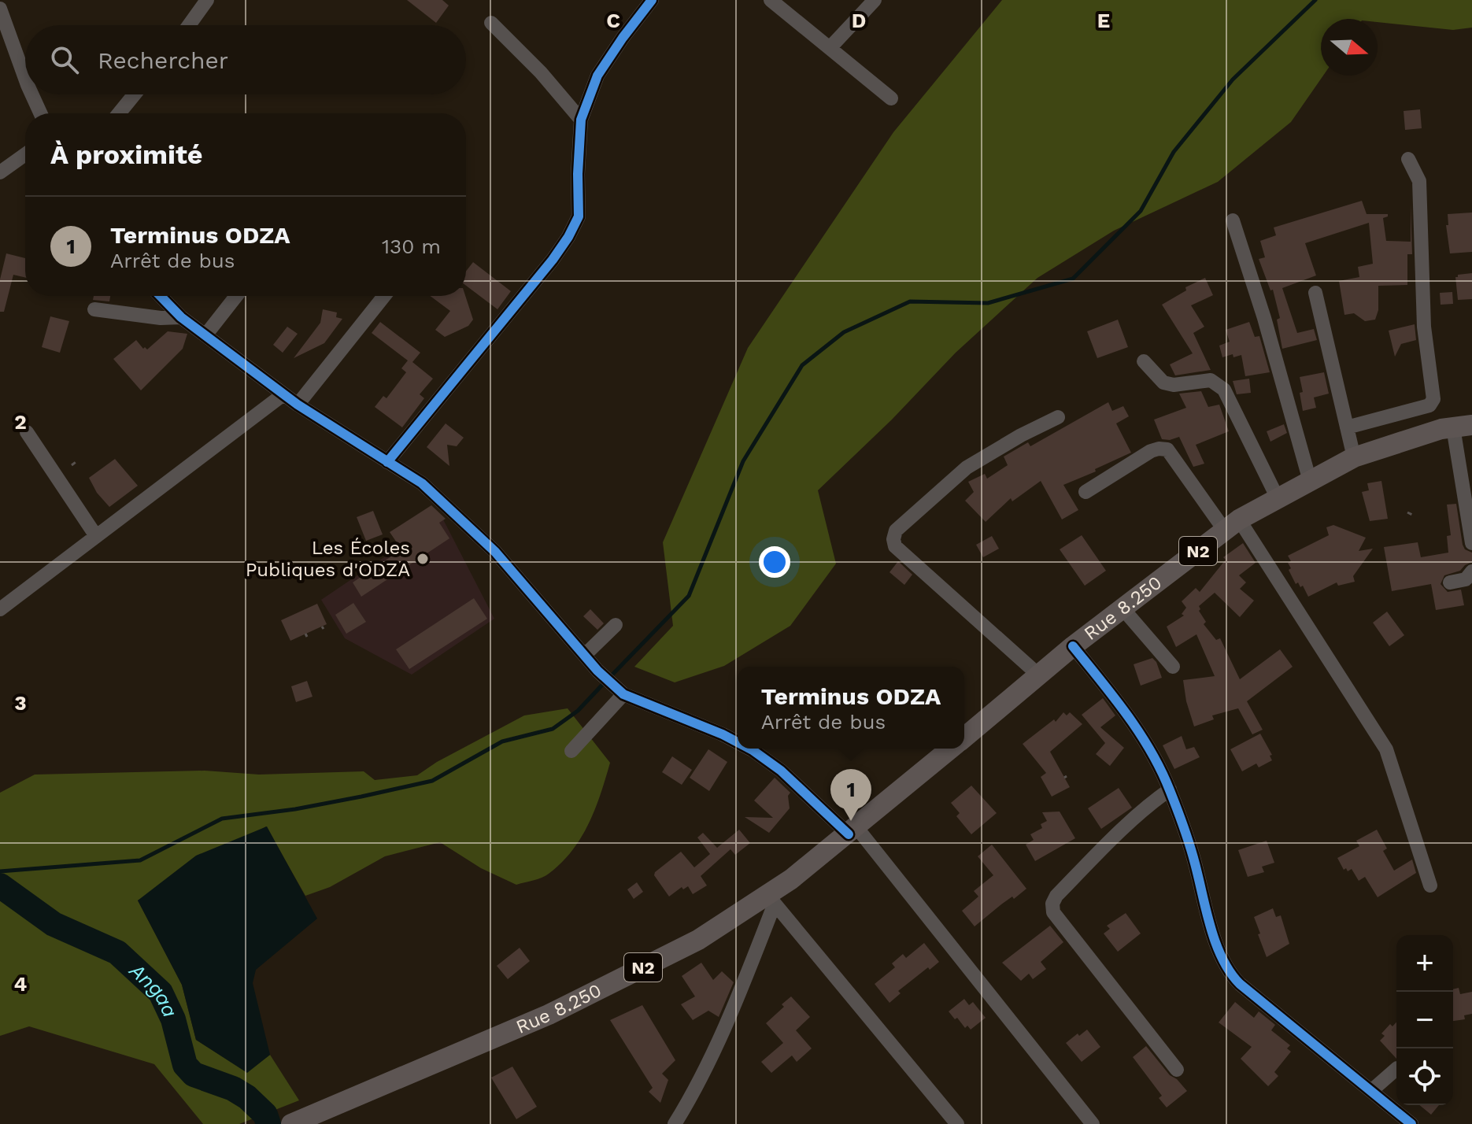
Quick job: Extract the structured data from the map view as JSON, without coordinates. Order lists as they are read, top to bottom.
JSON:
{
  "streets": {
    "highway": ["N2", "Rue 8.250"]
  },
  "water": ["Angaa"],
  "places": ["Les Écoles Publiques d'ODZA"],
  "north": "right",
  "page": {
    "search": "Rechercher",
    "heading": "À proximité",
    "list": [
      {
        "mark": "1",
        "name": "Terminus ODZA",
        "note": "Arrêt de bus",
        "value": "130 m"
      }
    ],
    "popup": ["Terminus ODZA", "Arrêt de bus"],
    "pins": "1",
    "map_buttons": ["+", "−"]
  },
  "grid": {
    "columns": ["C", "D", "E"],
    "rows": ["2", "3", "4"]
  }
}
